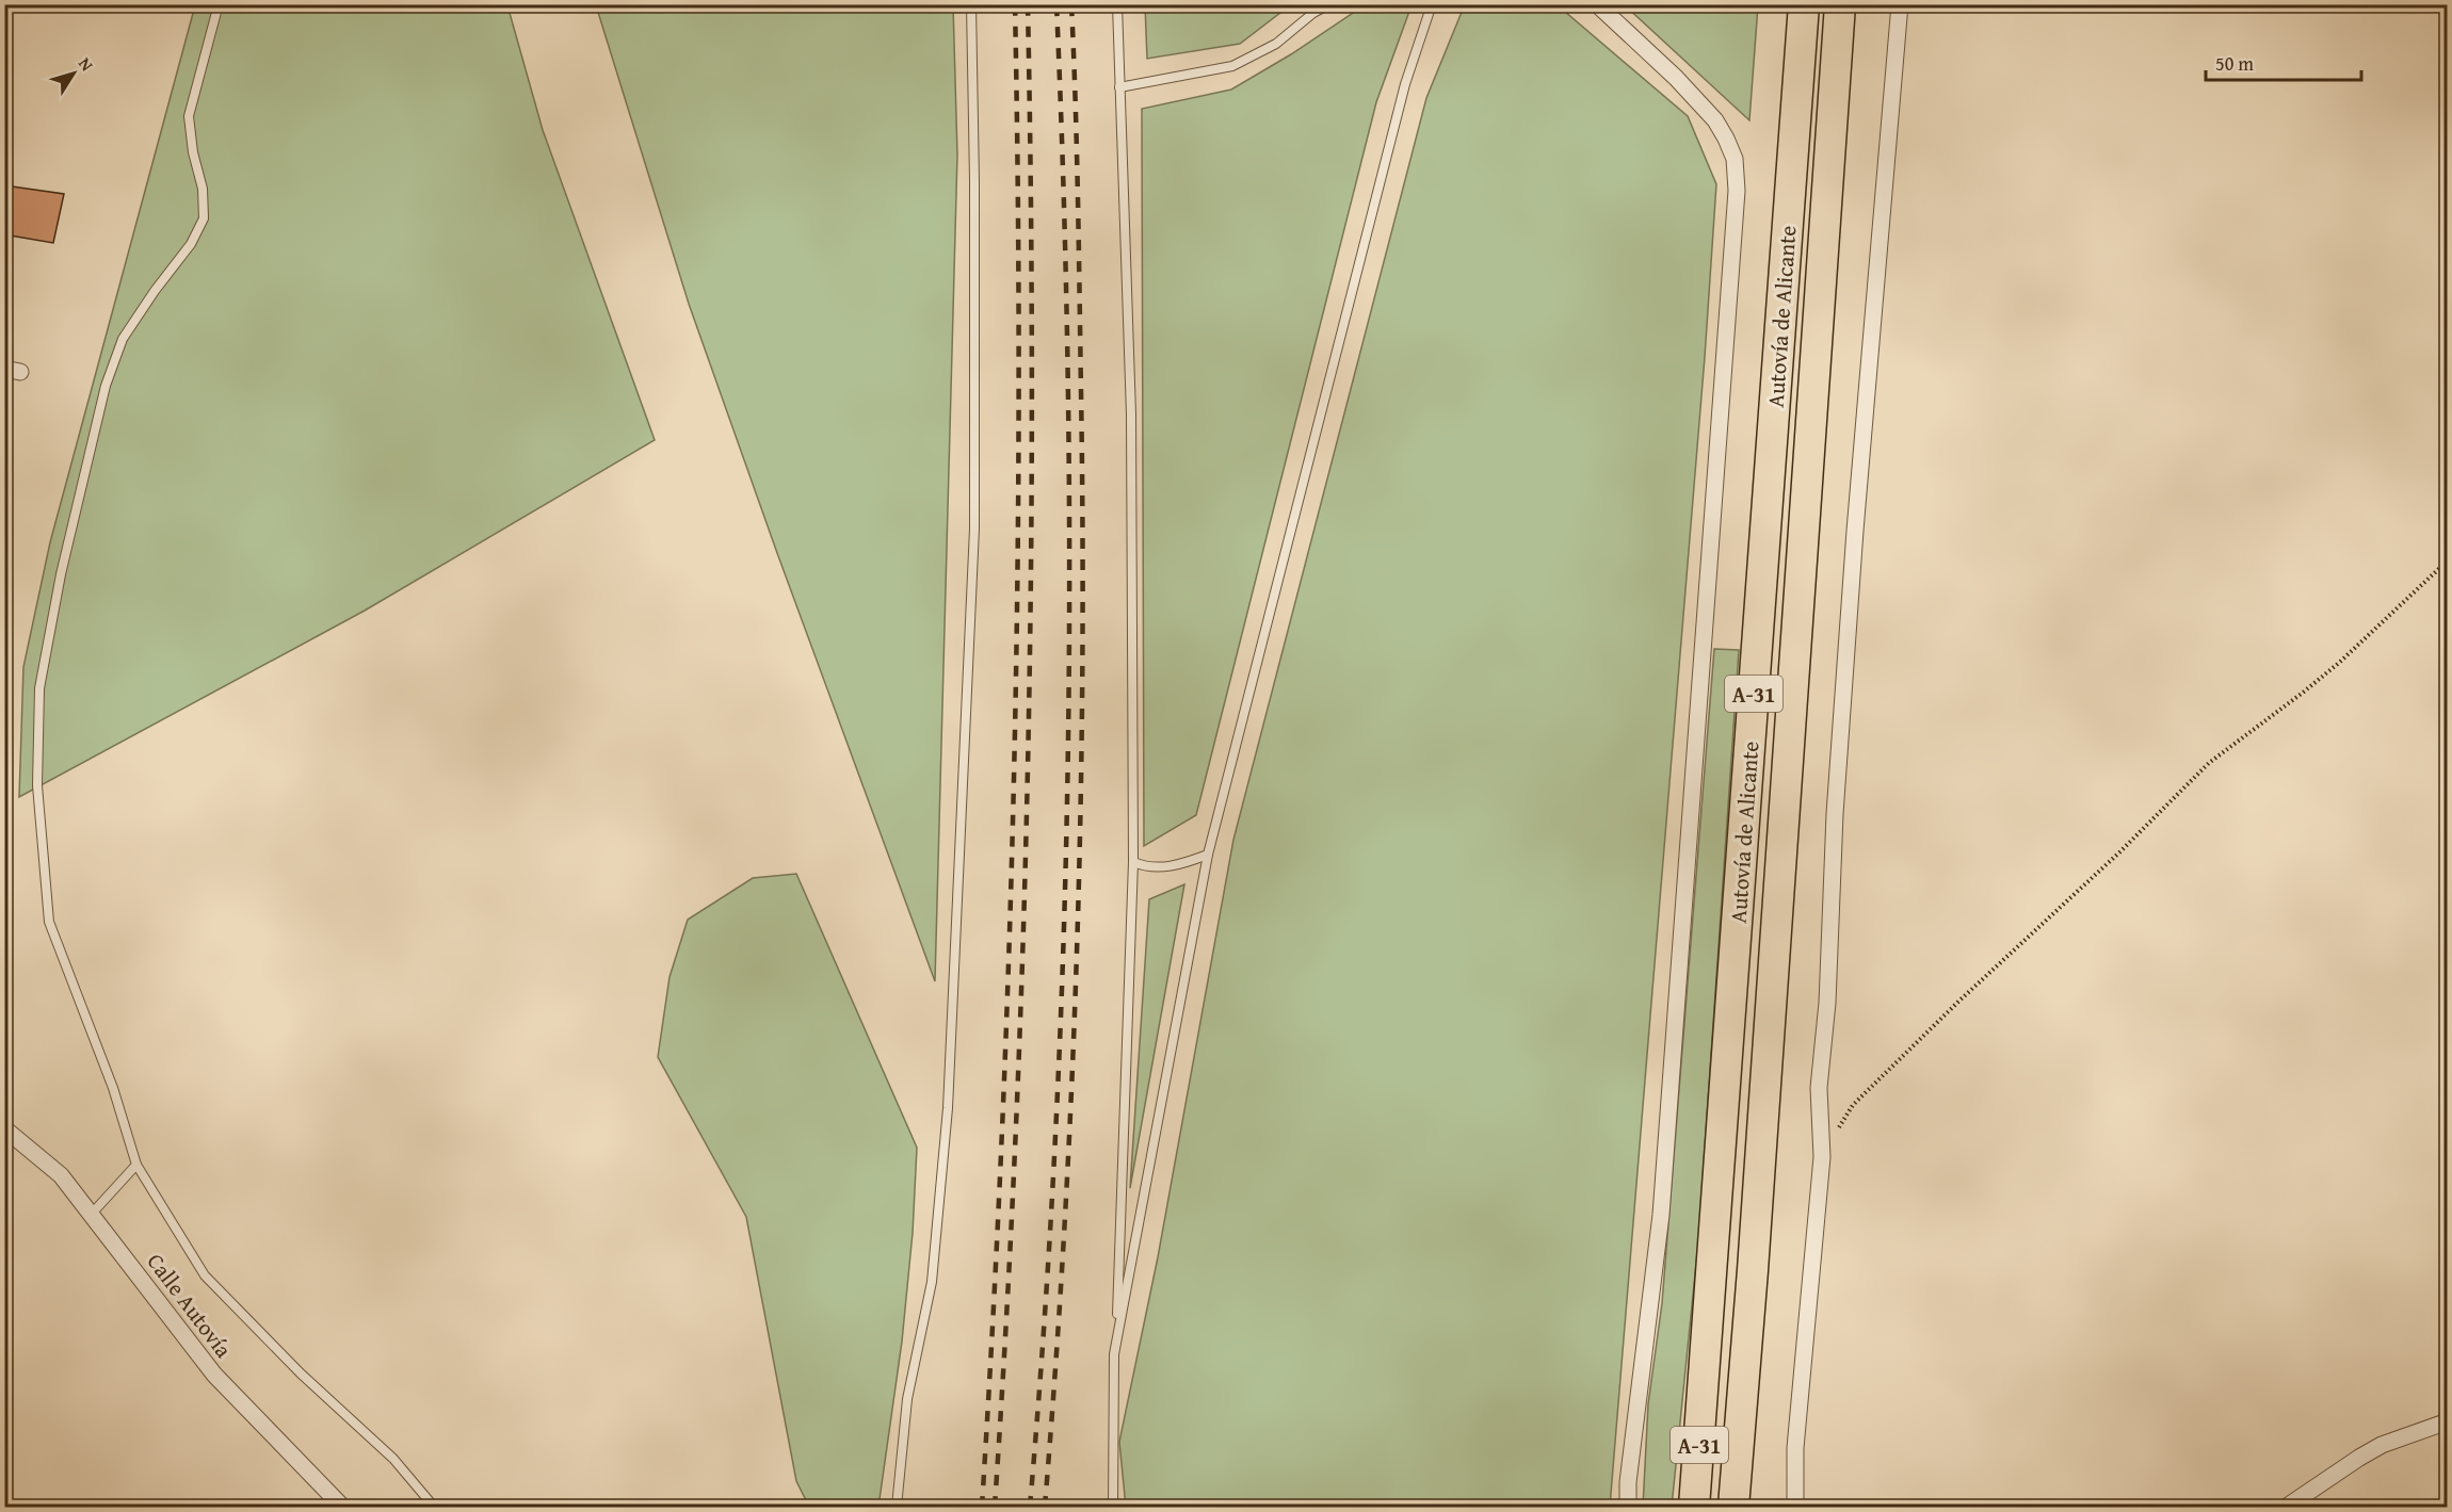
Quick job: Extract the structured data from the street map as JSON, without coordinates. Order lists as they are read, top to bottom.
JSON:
{
  "streets": {
    "highway": ["Autovía de Alicante", "A-31"],
    "street": ["Calle Autovía"]
  },
  "scale_bar": "50 m",
  "north": "top right"
}
